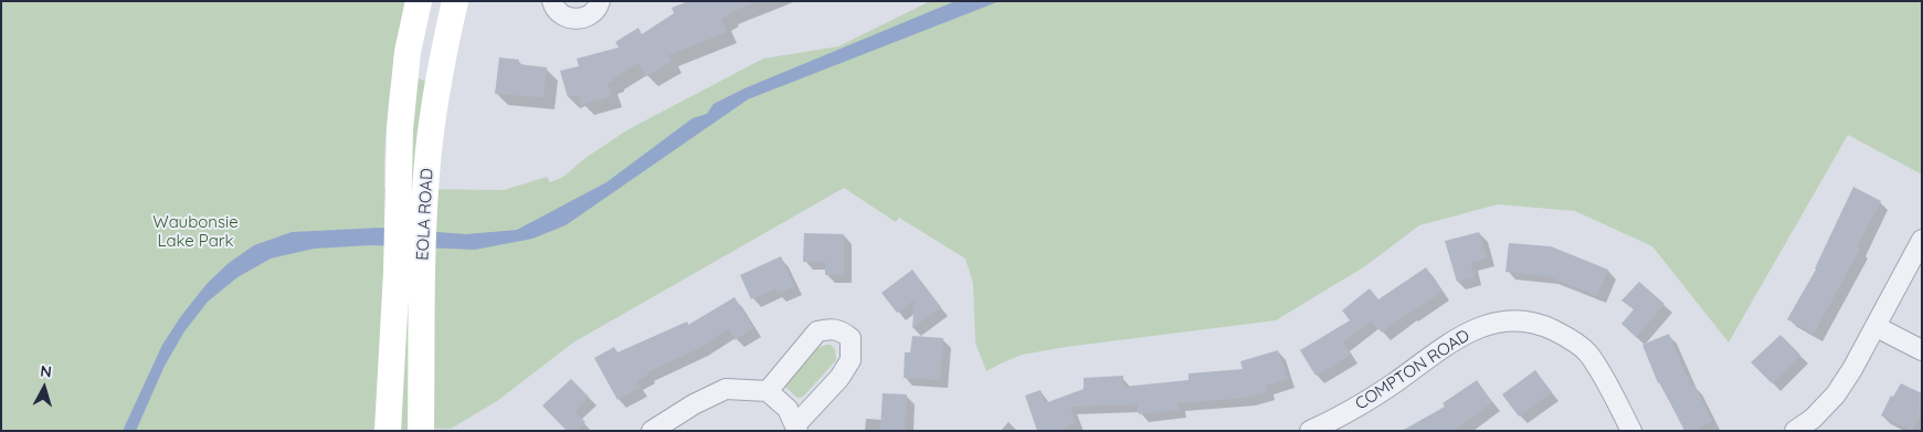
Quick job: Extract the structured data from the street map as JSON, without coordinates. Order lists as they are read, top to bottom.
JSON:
{
  "streets": {
    "main road": ["EOLA ROAD"],
    "street": ["COMPTON ROAD"]
  },
  "parks": ["Waubonsie Lake Park"],
  "north": "top"
}
